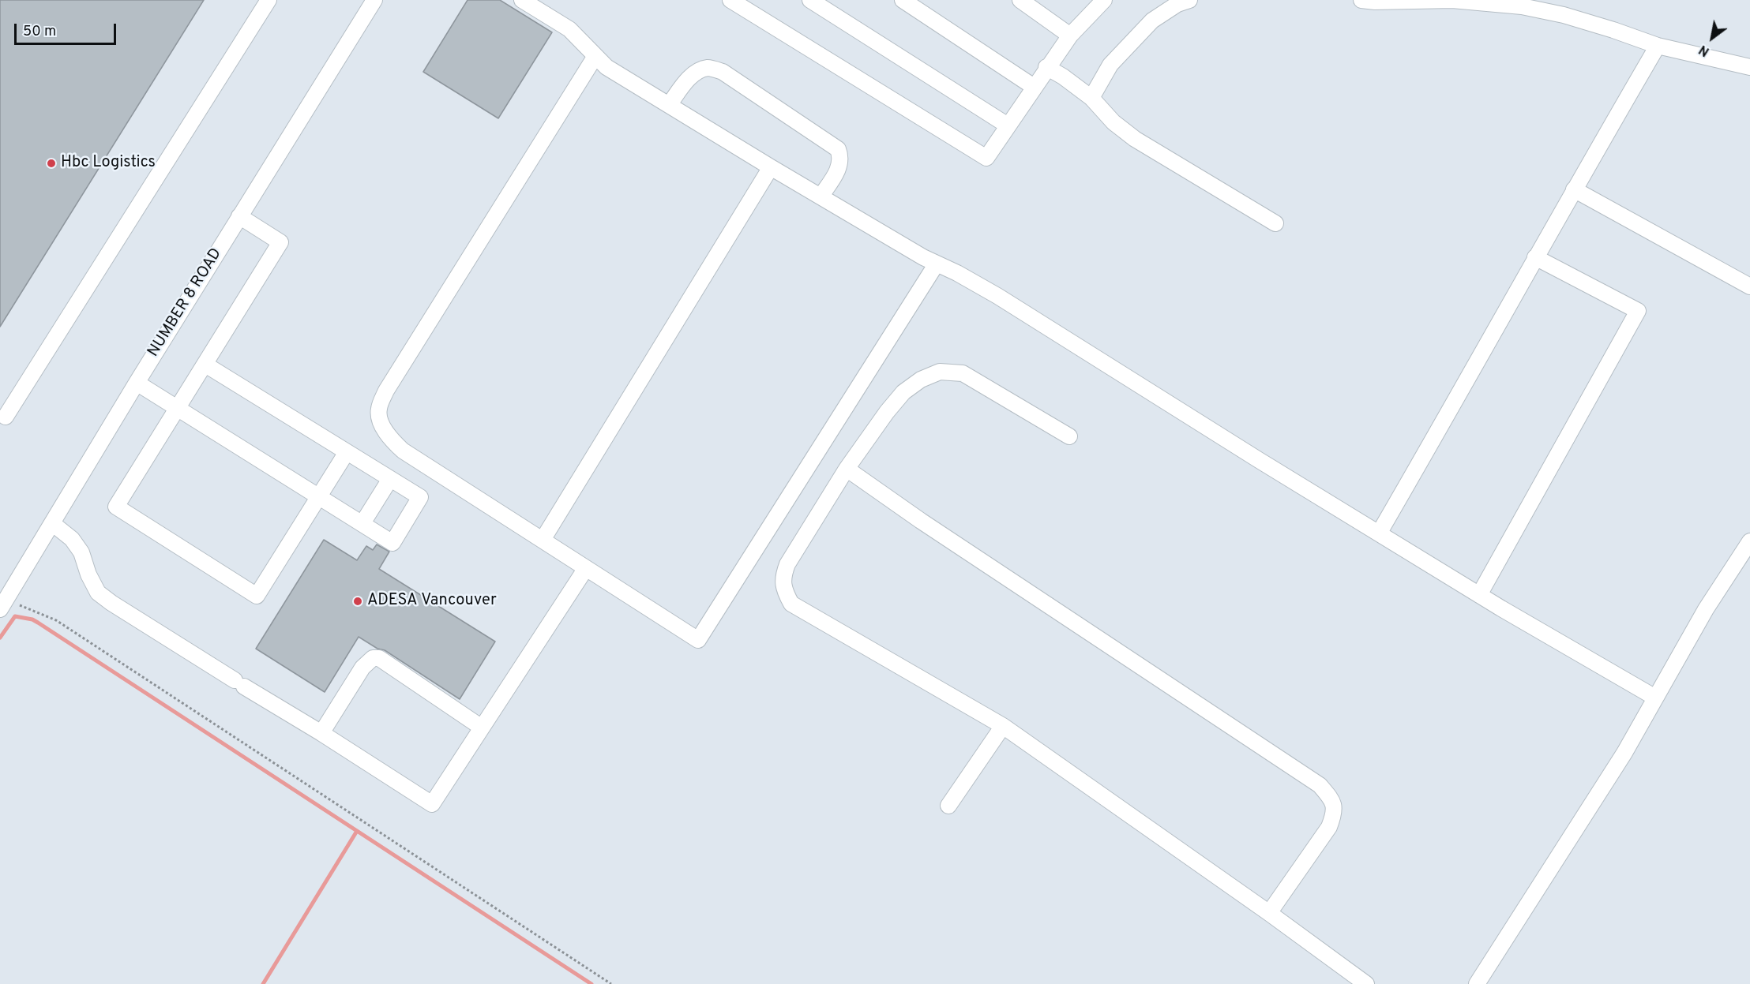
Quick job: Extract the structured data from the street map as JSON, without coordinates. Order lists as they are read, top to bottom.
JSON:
{
  "streets": {
    "street": ["NUMBER 8 ROAD"]
  },
  "places": ["Hbc Logistics", "ADESA Vancouver"],
  "scale_bar": "50 m",
  "north": "bottom left"
}
